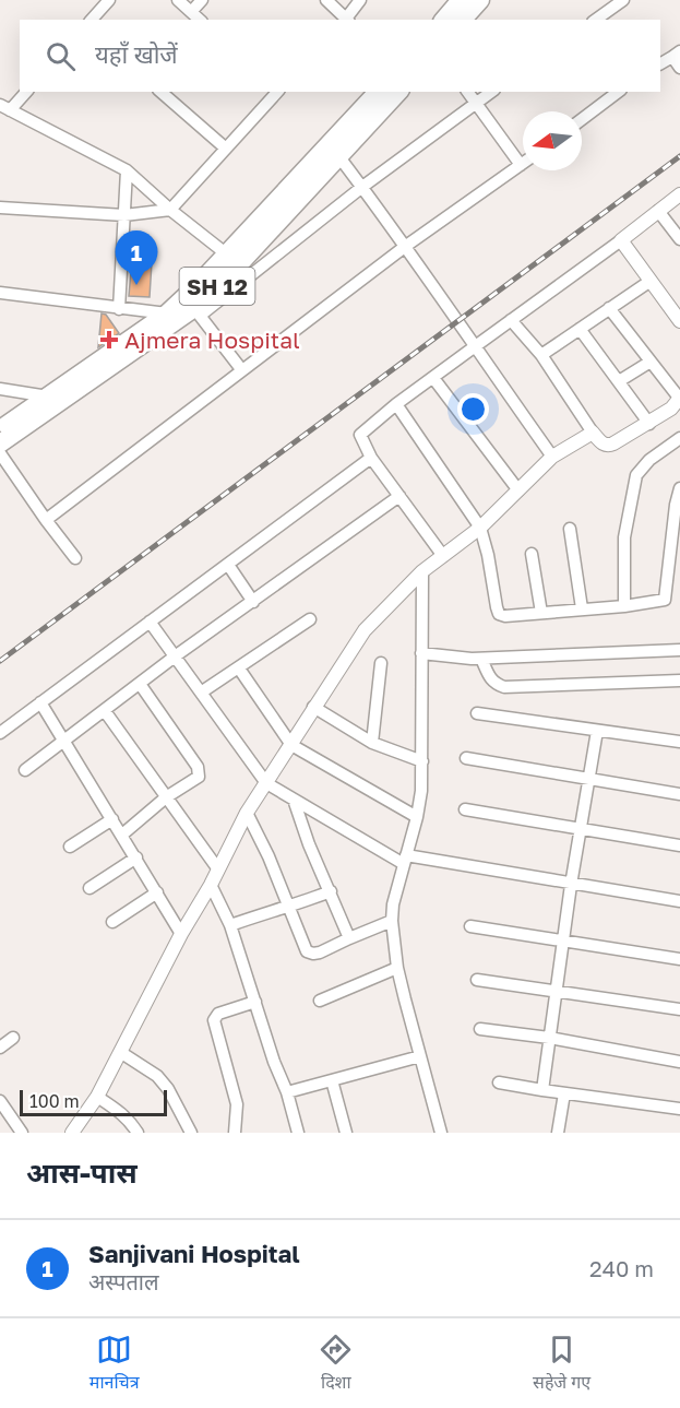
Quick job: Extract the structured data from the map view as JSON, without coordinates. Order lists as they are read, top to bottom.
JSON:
{
  "streets": {
    "main road": ["SH 12"]
  },
  "places": {
    "health": ["Ajmera Hospital"]
  },
  "scale_bar": "100 m",
  "north": "left",
  "page": {
    "search": "यहाँ खोजें",
    "pins": "1",
    "scale": "100 m",
    "heading": "आस-पास",
    "list": [
      {
        "mark": "1",
        "name": "Sanjivani Hospital",
        "note": "अस्पताल",
        "value": "240 m"
      }
    ],
    "nav": ["मानचित्र", "दिशा", "सहेजे गए"]
  }
}
